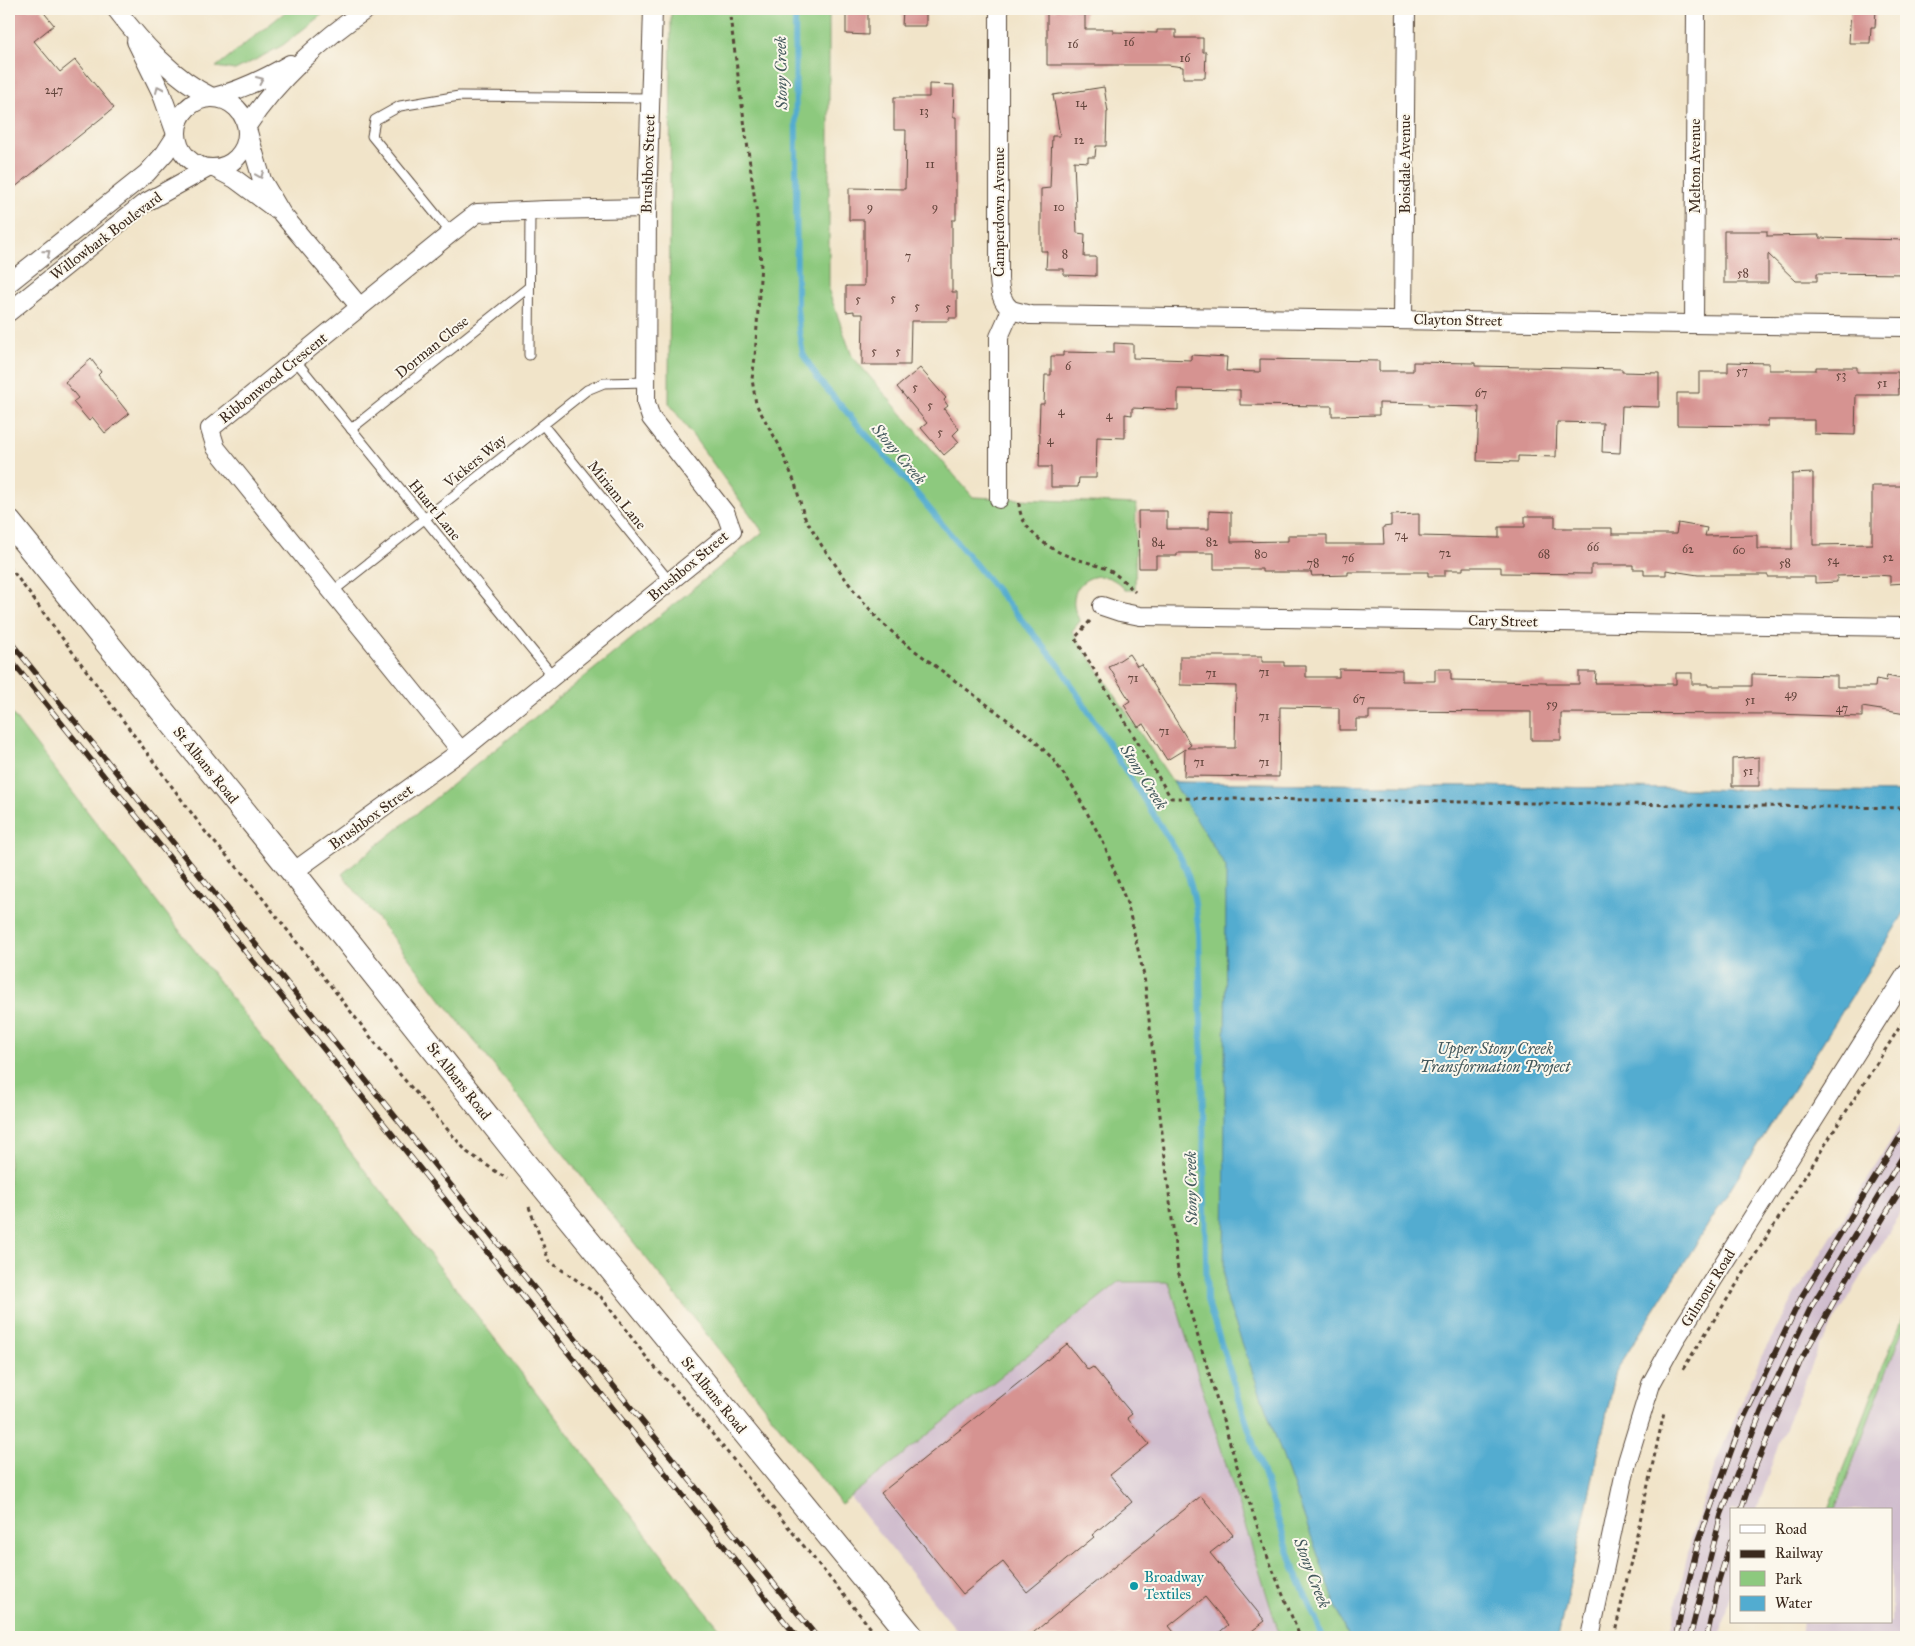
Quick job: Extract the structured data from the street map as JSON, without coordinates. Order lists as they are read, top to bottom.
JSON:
{
  "streets": {
    "main road": ["St Albans Road"],
    "street": [
      "Brushbox Street",
      "Boisdale Avenue",
      "Melton Avenue",
      "Camperdown Avenue",
      "Willowbark Boulevard",
      "Clayton Street",
      "Ribbonwood Crescent",
      "Cary Street",
      "Gilmour Road"
    ],
    "lane": [
      "Dorman Close",
      "Vickers Way",
      "Miriam Lane",
      "Huart Lane"
    ]
  },
  "crossings": [
    ["Brushbox Street", "Ribbonwood Crescent"],
    ["Brushbox Street", "Vickers Way"],
    ["Brushbox Street", "Miriam Lane"],
    ["Brushbox Street", "Huart Lane"],
    ["Brushbox Street", "St Albans Road"],
    ["Boisdale Avenue", "Clayton Street"],
    ["Melton Avenue", "Clayton Street"],
    ["Camperdown Avenue", "Clayton Street"],
    ["Dorman Close", "Huart Lane"],
    ["Ribbonwood Crescent", "Vickers Way"],
    ["Ribbonwood Crescent", "Huart Lane"],
    ["Vickers Way", "Miriam Lane"],
    ["Vickers Way", "Huart Lane"]
  ],
  "water": ["Stony Creek", "Upper Stony Creek Transformation Project"],
  "places": ["Broadway Textiles"],
  "house_numbers": [
    "16",
    "16",
    "16",
    "247",
    "14",
    "13",
    "12",
    "11",
    "9",
    "9",
    "10",
    "8",
    "7",
    "58",
    "5",
    "5",
    "5",
    "5",
    "5",
    "5",
    "6",
    "57",
    "53",
    "51",
    "5",
    "67",
    "5",
    "4",
    "4",
    "5",
    "4",
    "74",
    "84",
    "82",
    "66",
    "62",
    "60",
    "72",
    "80",
    "68",
    "52",
    "76",
    "54",
    "78",
    "58",
    "71",
    "71",
    "71",
    "49",
    "67",
    "51",
    "59",
    "47",
    "71",
    "71",
    "71",
    "71",
    "51"
  ],
  "legend": [
    "Road",
    "Railway",
    "Park",
    "Water"
  ]
}
